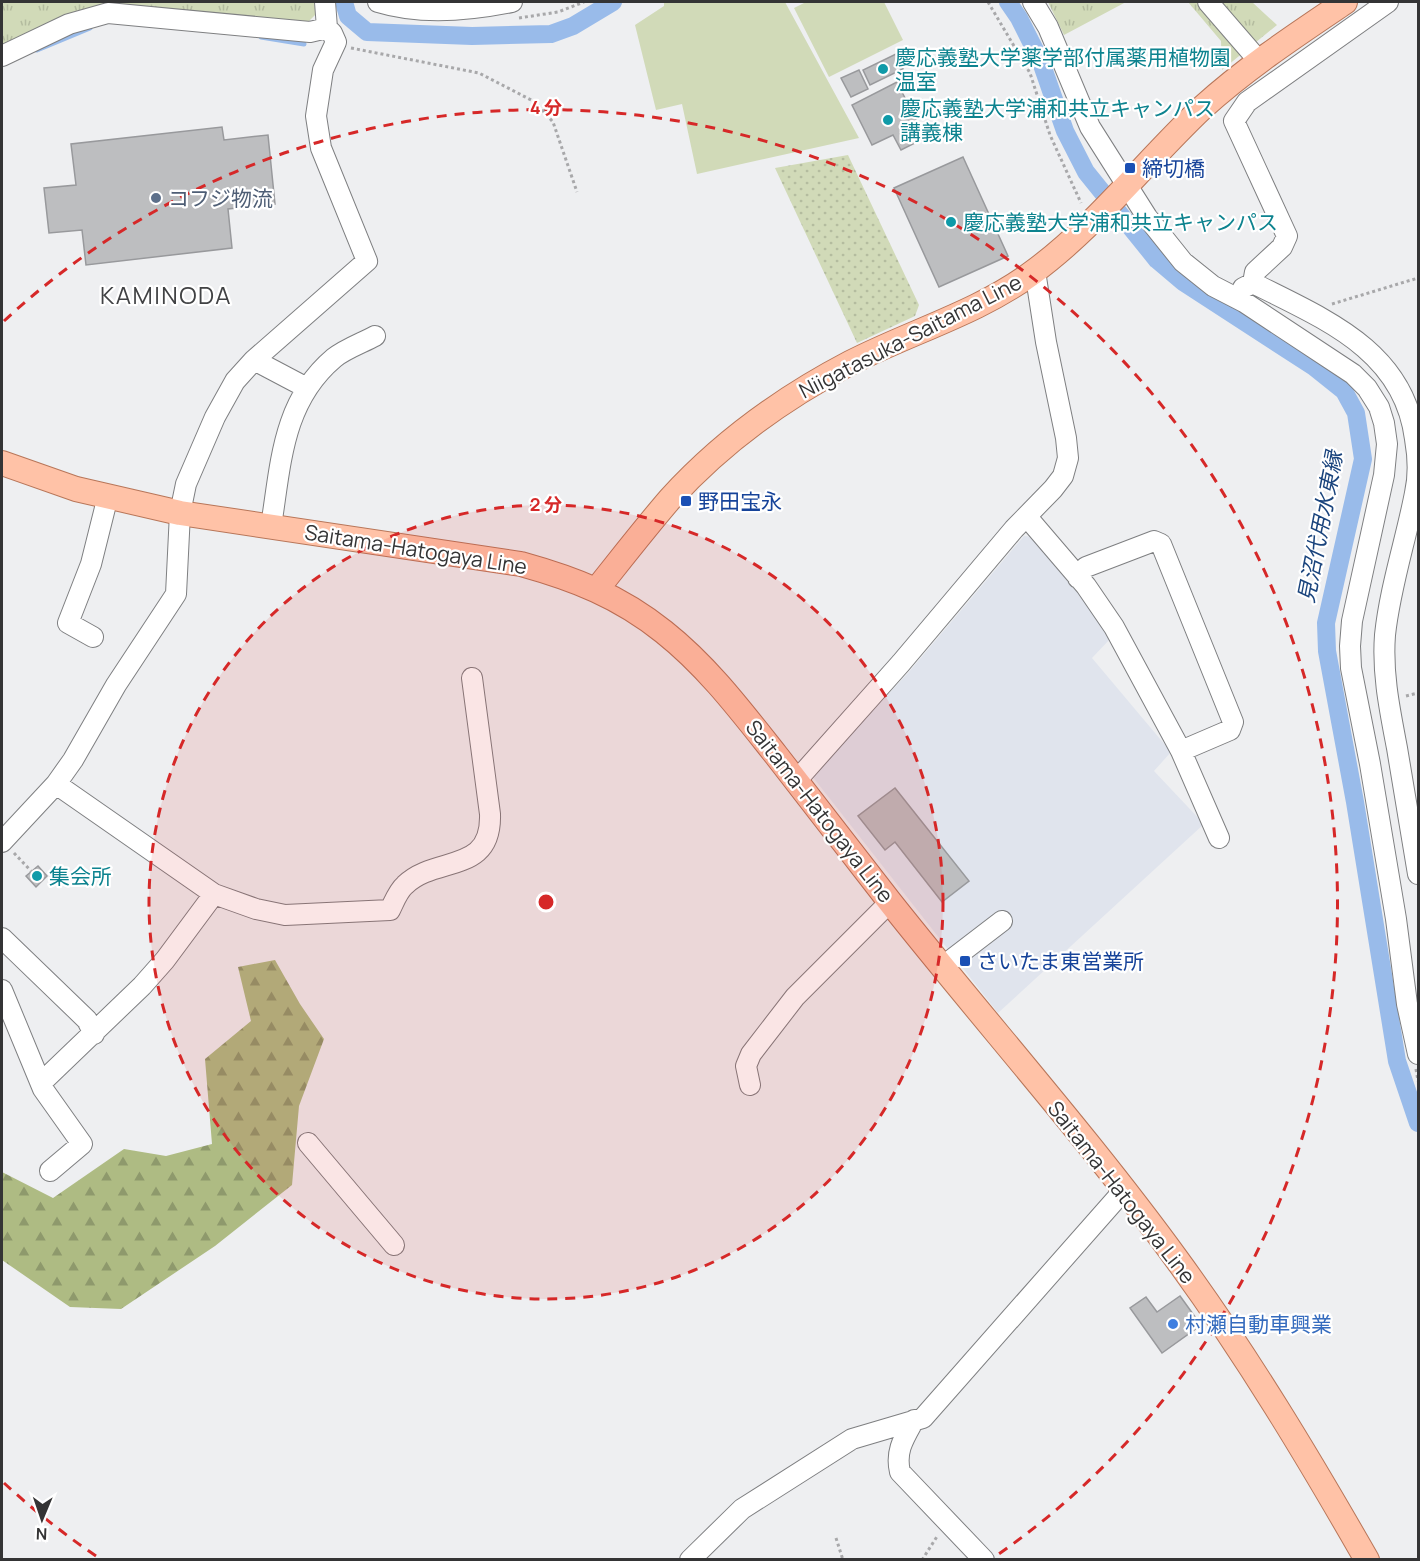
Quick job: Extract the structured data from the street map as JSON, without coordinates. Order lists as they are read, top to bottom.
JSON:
{
  "streets": {
    "main road": ["Niigatasuka-Saitama Line", "Saitama-Hatogaya Line"]
  },
  "crossings": [
    ["Niigatasuka-Saitama Line", "Saitama-Hatogaya Line"]
  ],
  "districts": ["KAMINODA"],
  "water": ["見沼代用水東縁"],
  "places": {
    "other": [
      "慶応義塾大学薬学部付属薬用植物園 温室",
      "慶応義塾大学浦和共立キャンパス 講義棟",
      "コフジ物流",
      "慶応義塾大学浦和共立キャンパス",
      "集会所",
      "村瀬自動車興業"
    ],
    "transit": ["締切橋", "野田宝永", "さいたま東営業所"]
  },
  "north": "bottom",
  "rings": ["4 分", "2 分"]
}
